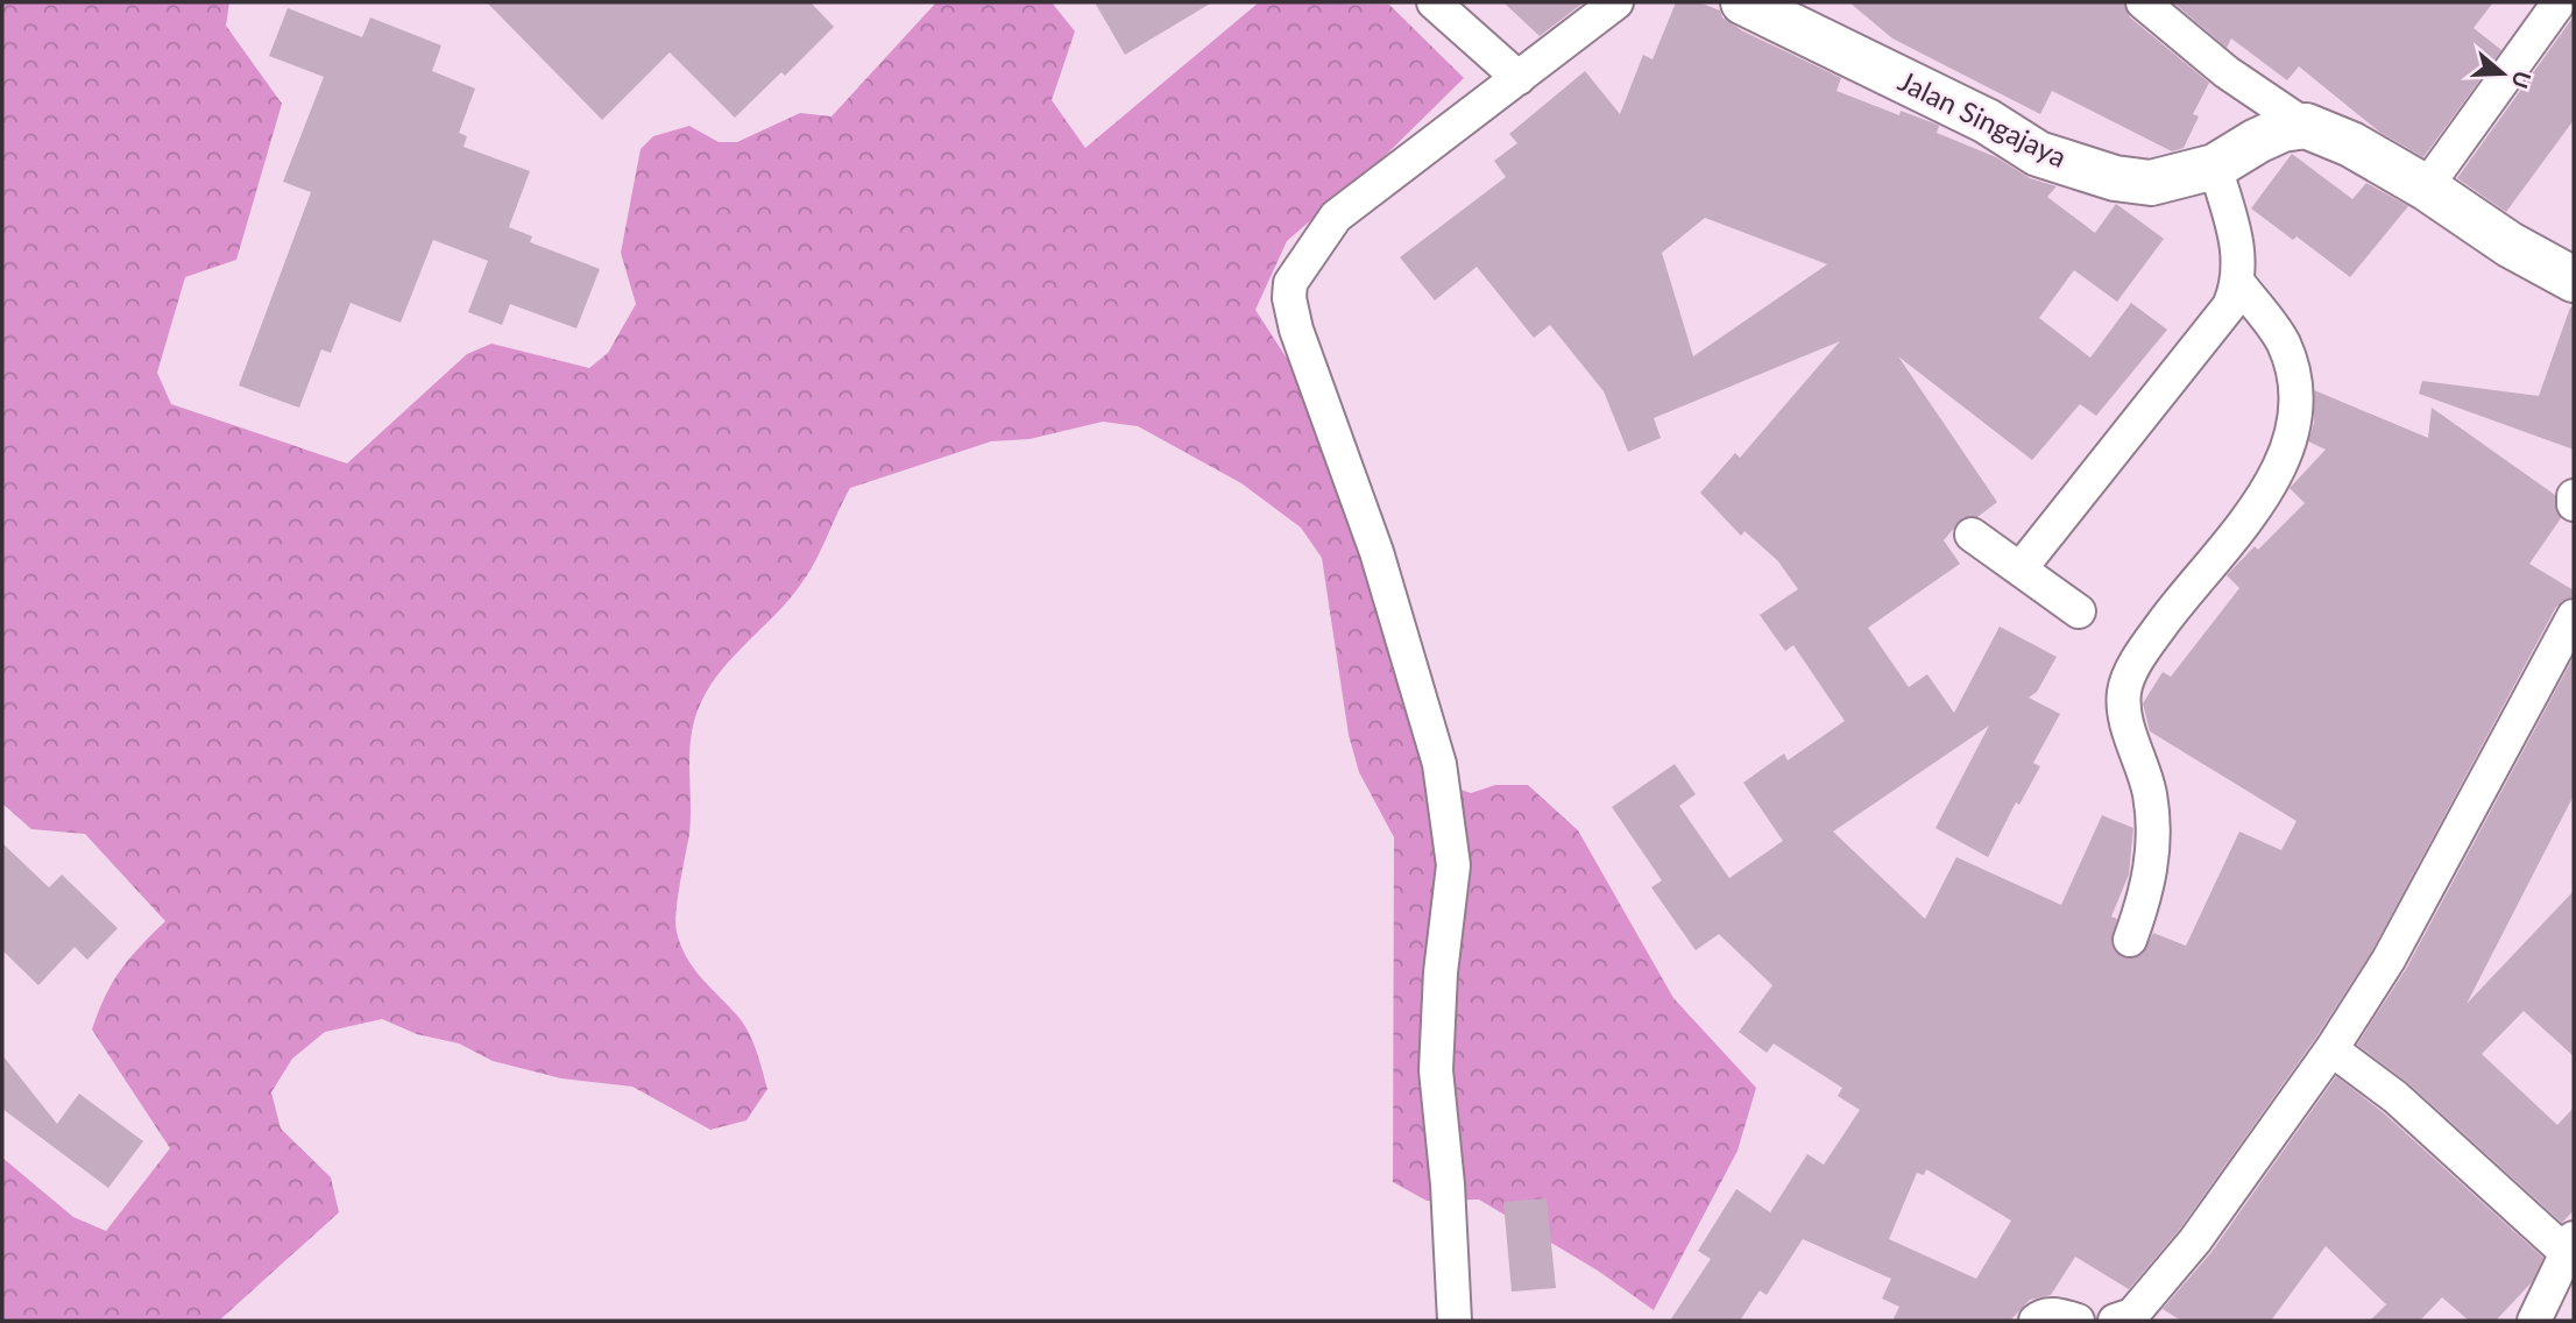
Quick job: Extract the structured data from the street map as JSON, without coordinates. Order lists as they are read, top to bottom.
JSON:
{
  "streets": {
    "street": ["Jalan Singajaya"]
  },
  "north": "right"
}
